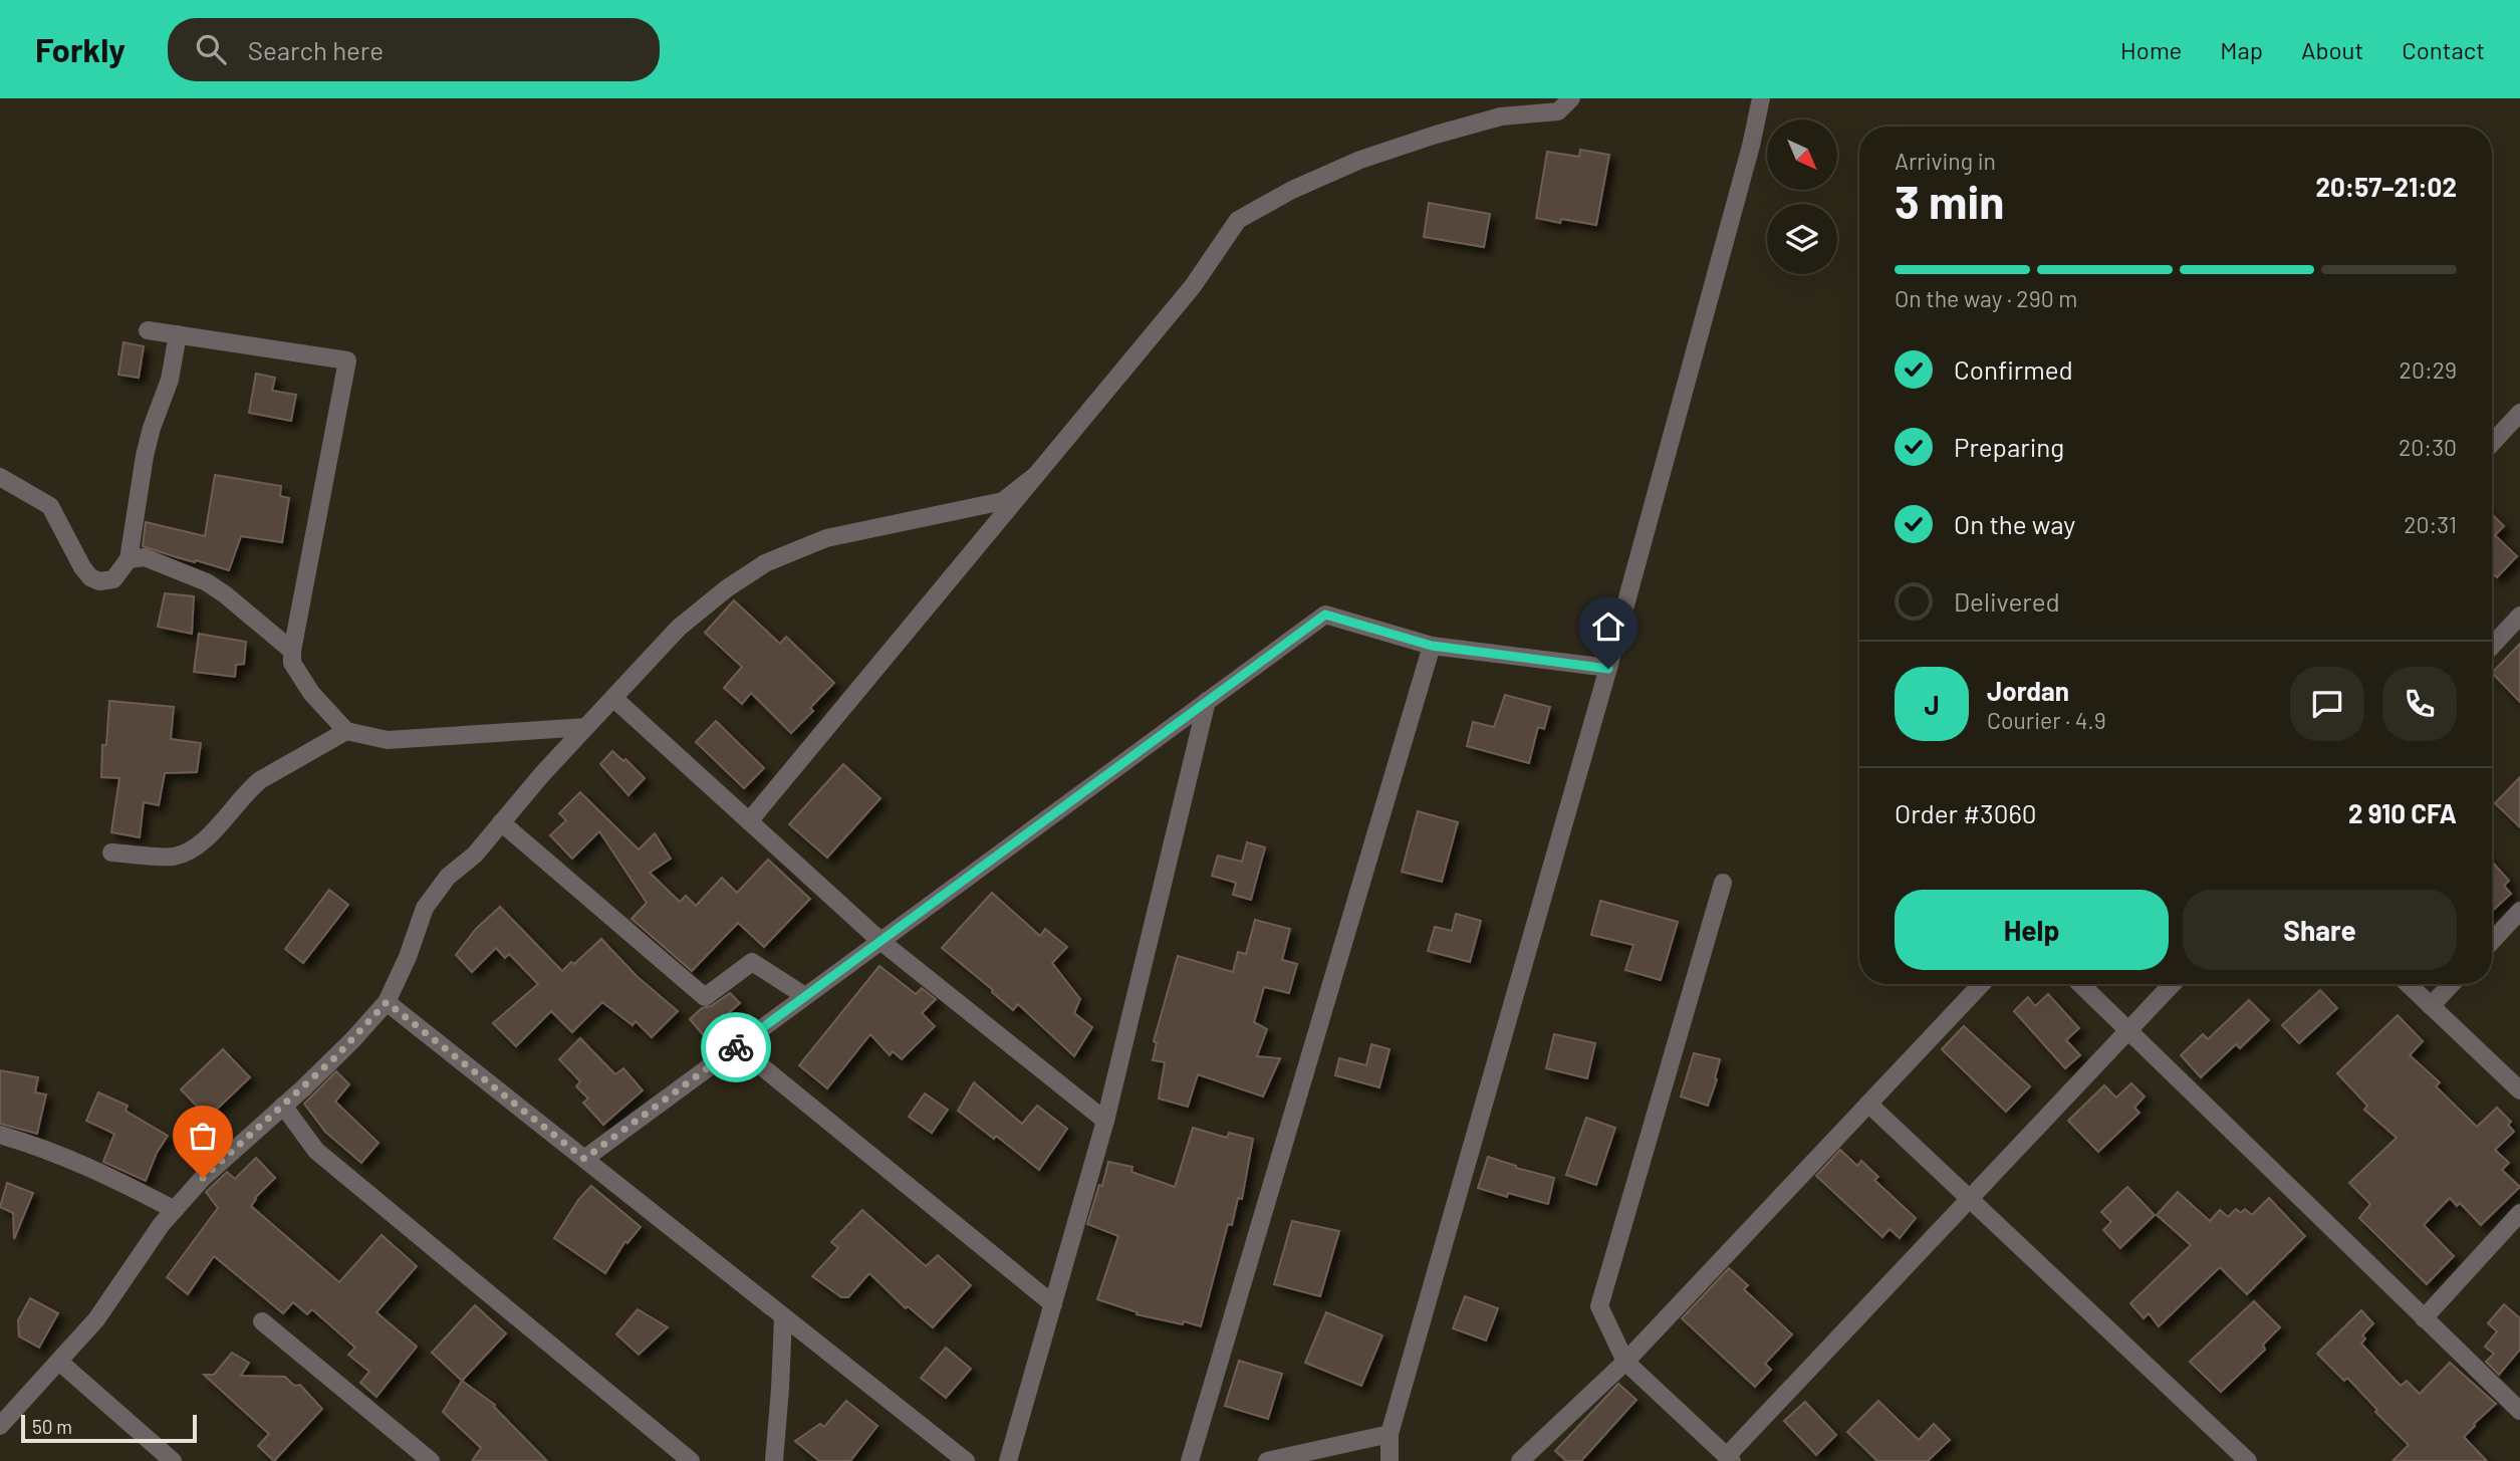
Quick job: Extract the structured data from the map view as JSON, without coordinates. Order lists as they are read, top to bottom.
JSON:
{
  "scale_bar": "50 m",
  "north": "bottom right",
  "page": {
    "header": "Forkly",
    "search": "Search here",
    "nav": [
      "Home",
      "Map",
      "About",
      "Contact"
    ],
    "heading": ["3 min", "Arriving in", "20:57–21:02"],
    "panel": [
      "Jordan",
      "Courier · 4.9",
      "Order #3060",
      "2 910 CFA"
    ],
    "bar": "On the way · 290 m",
    "list": [
      ["Confirmed", "20:29"],
      ["Preparing", "20:30"],
      ["On the way", "20:31"],
      "Delivered"
    ],
    "round": "J",
    "buttons": ["Help", "Share"],
    "scale": "50 m"
  }
}
